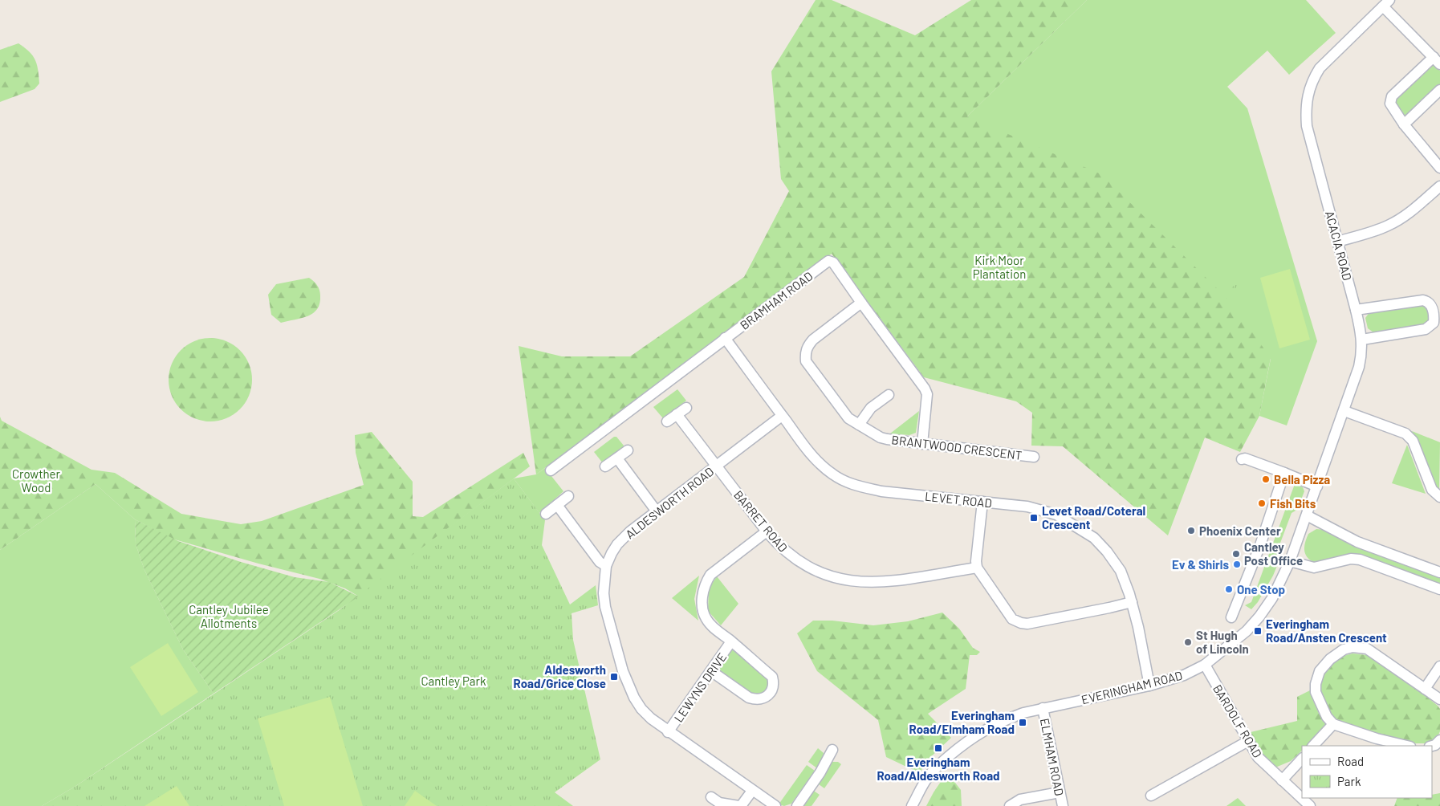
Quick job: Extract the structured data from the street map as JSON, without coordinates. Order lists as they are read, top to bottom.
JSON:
{
  "streets": {
    "street": [
      "ACACIA ROAD",
      "BRAMHAM ROAD",
      "BRANTWOOD CRESCENT",
      "LEVET ROAD",
      "ALDESWORTH ROAD",
      "BARRET ROAD",
      "LEWYNS DRIVE",
      "EVERINGHAM ROAD",
      "BARDOLF ROAD",
      "ELMHAM ROAD"
    ]
  },
  "crossings": [
    ["ACACIA ROAD", "EVERINGHAM ROAD"],
    ["BRAMHAM ROAD", "BRANTWOOD CRESCENT"],
    ["BRAMHAM ROAD", "LEVET ROAD"],
    ["LEVET ROAD", "ALDESWORTH ROAD"],
    ["LEVET ROAD", "EVERINGHAM ROAD"],
    ["ALDESWORTH ROAD", "BARRET ROAD"],
    ["ALDESWORTH ROAD", "LEWYNS DRIVE"],
    ["EVERINGHAM ROAD", "BARDOLF ROAD"],
    ["EVERINGHAM ROAD", "ELMHAM ROAD"]
  ],
  "parks": [
    "Kirk Moor Plantation",
    "Crowther Wood",
    "Cantley Jubilee Allotments",
    "Cantley Park"
  ],
  "places": {
    "other": [
      "Bella Pizza",
      "Fish Bits",
      "Phoenix Center",
      "Cantley Post Office",
      "Ev & Shirls",
      "One Stop",
      "St Hugh of Lincoln"
    ],
    "transit": [
      "Levet Road/Coteral Crescent",
      "Everingham Road/Ansten Crescent",
      "Aldesworth Road/Grice Close",
      "Everingham Road/Elmham Road",
      "Everingham Road/Aldesworth Road"
    ]
  },
  "legend": ["Road", "Park"]
}
